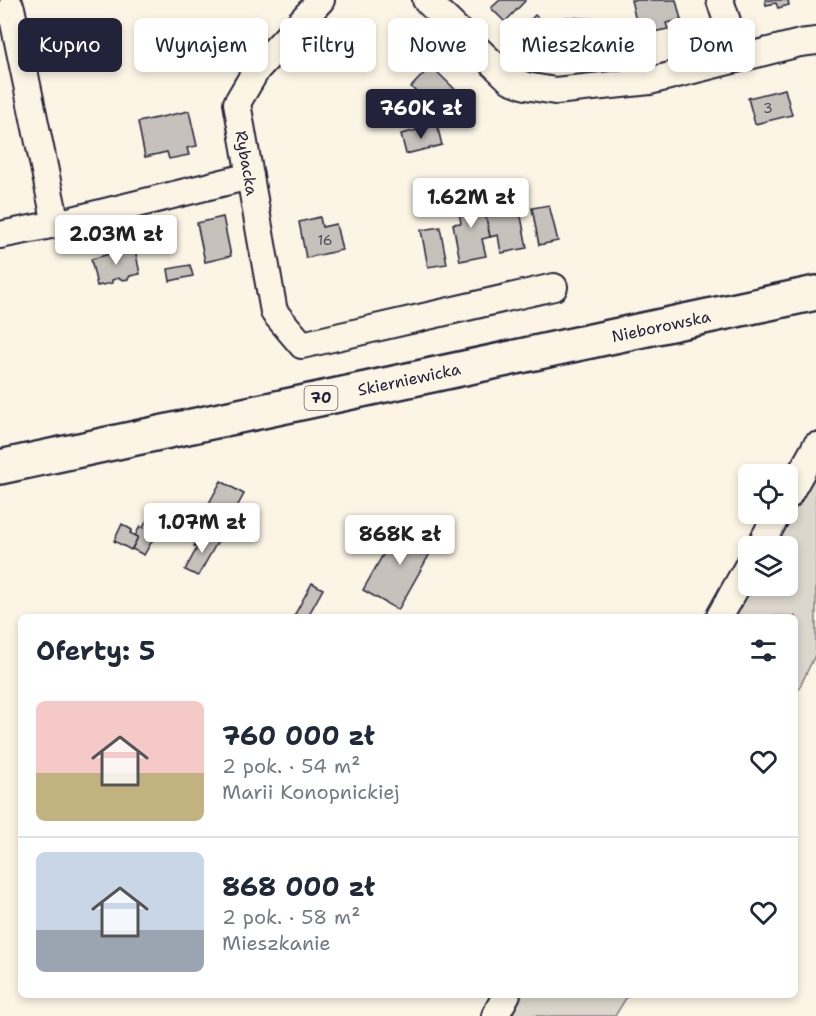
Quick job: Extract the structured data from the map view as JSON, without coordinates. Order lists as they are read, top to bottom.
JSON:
{
  "streets": {
    "main road": ["Nieborowska", "Skierniewicka", "70"],
    "street": ["Rybacka"]
  },
  "crossings": [
    ["Nieborowska", "Skierniewicka"]
  ],
  "house_numbers": ["3", "16"],
  "page": {
    "chip": [
      "Kupno",
      "Wynajem",
      "Filtry",
      "Nowe",
      "Mieszkanie",
      "Dom"
    ],
    "price": [
      "760K zł",
      "1.62M zł",
      "2.03M zł",
      "1.07M zł",
      "868K zł"
    ],
    "heading": "Oferty: 5",
    "list": [
      {
        "name": "760 000 zł",
        "note": "2 pok. · 54 m² · Marii Konopnickiej"
      },
      {
        "name": "868 000 zł",
        "note": "2 pok. · 58 m² · Mieszkanie"
      }
    ]
  }
}
